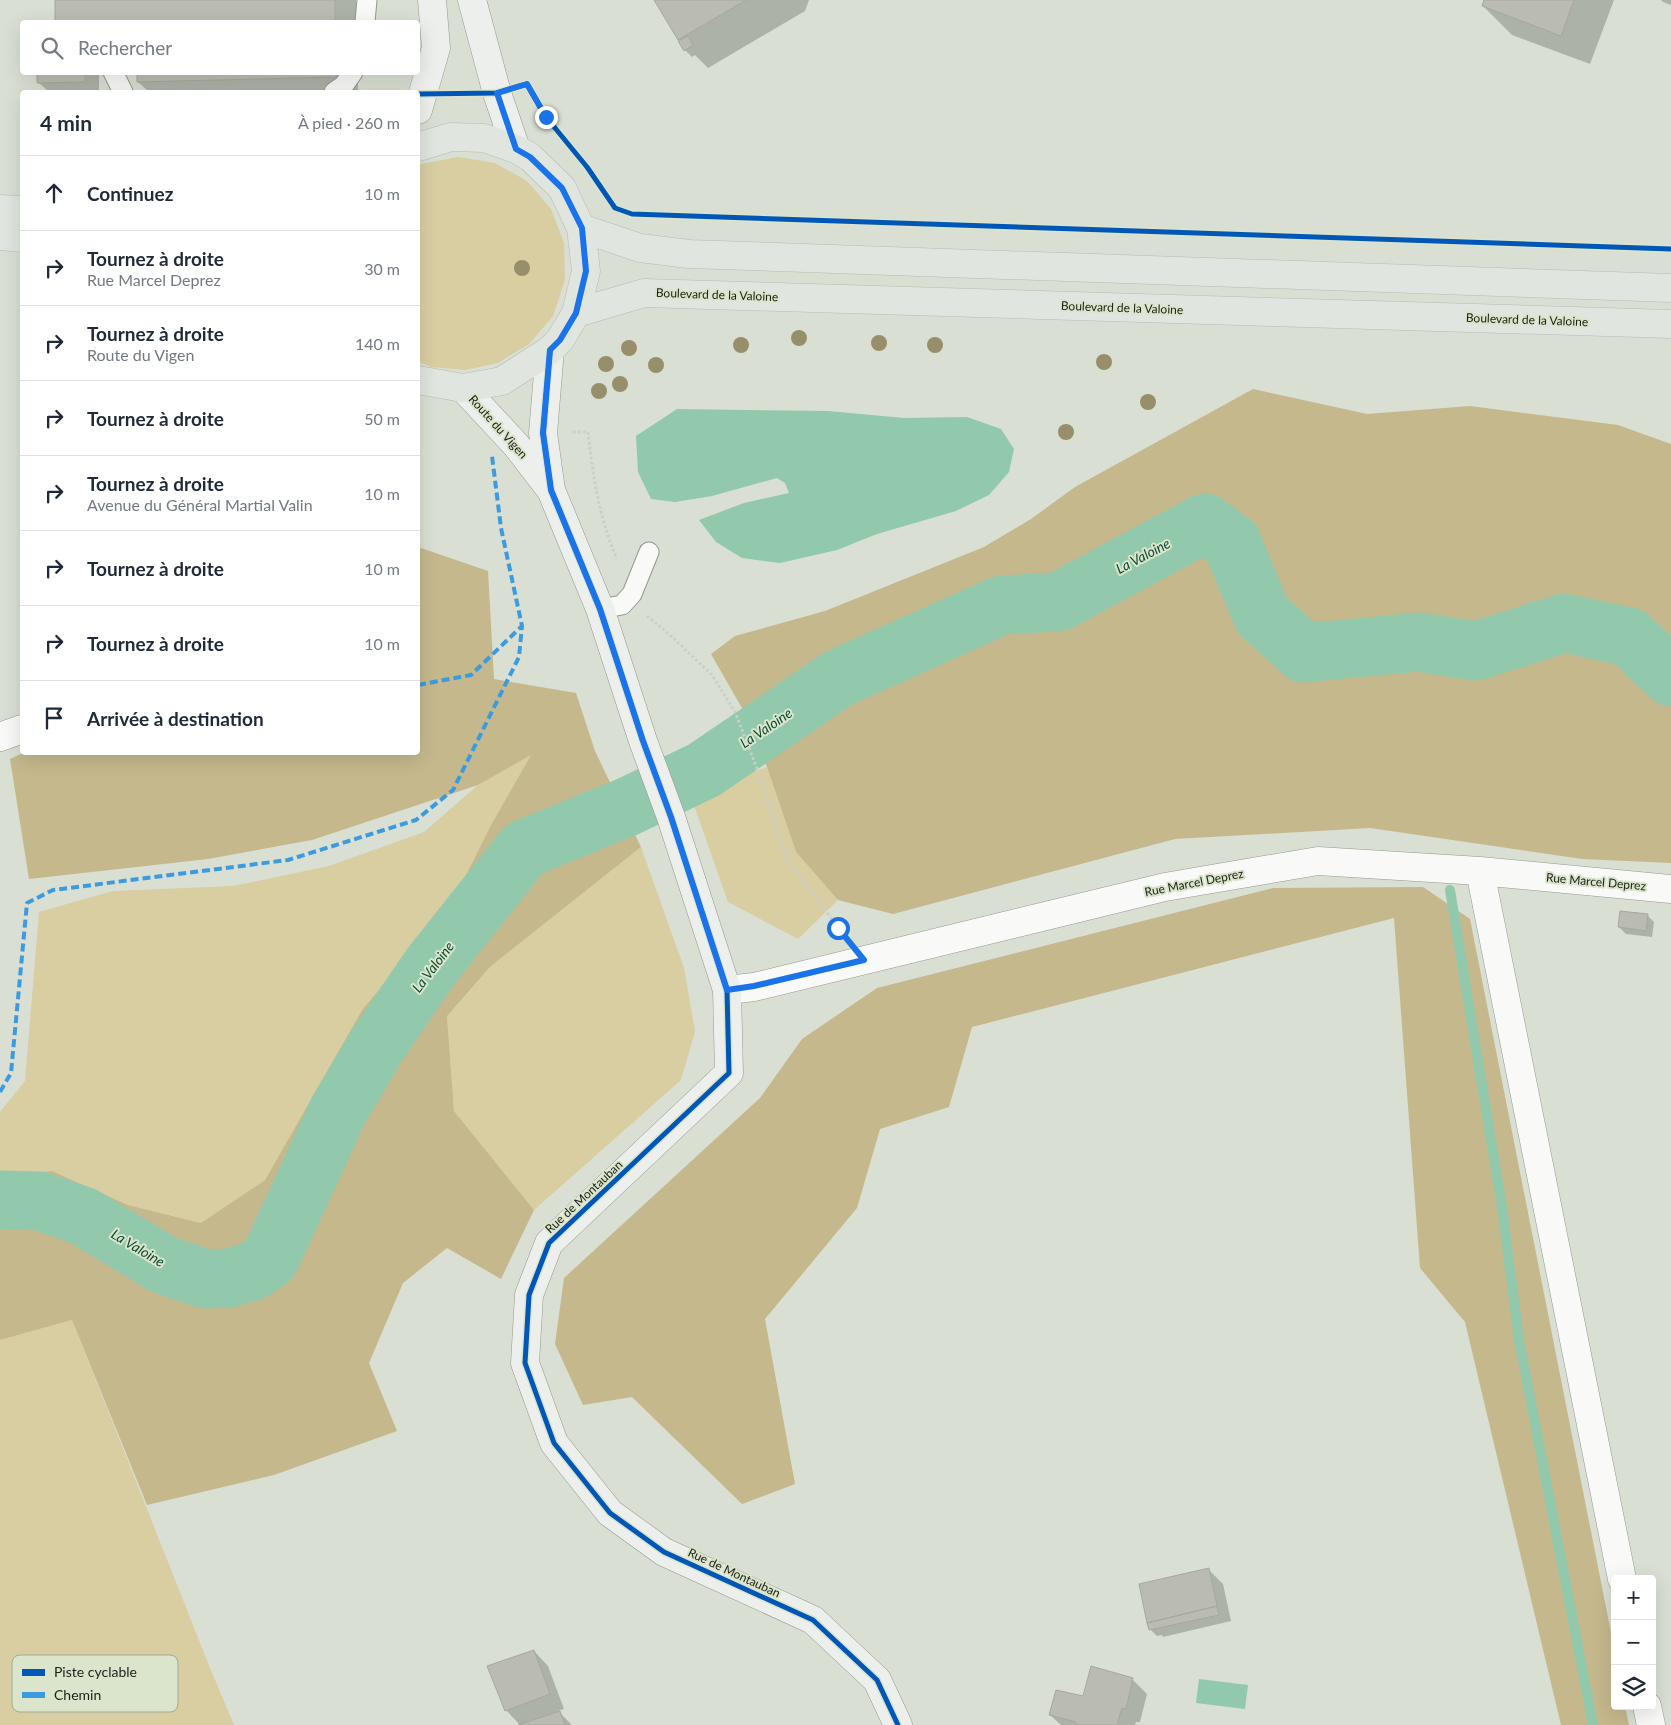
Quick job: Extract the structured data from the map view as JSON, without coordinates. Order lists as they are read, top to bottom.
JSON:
{
  "streets": {
    "main road": ["Boulevard de la Valoine"],
    "street": ["Route du Vigen", "Rue Marcel Deprez", "Rue de Montauban"]
  },
  "crossings": [
    ["Route du Vigen", "Rue Marcel Deprez"],
    ["Route du Vigen", "Rue de Montauban"],
    ["Rue Marcel Deprez", "Rue de Montauban"]
  ],
  "water": ["La Valoine"],
  "legend": ["Piste cyclable", "Chemin"],
  "page": {
    "search": "Rechercher",
    "heading": ["4 min", "À pied · 260 m"],
    "list": [
      ["Continuez", "10 m"],
      ["Tournez à droite", "Rue Marcel Deprez", "30 m"],
      ["Tournez à droite", "Route du Vigen", "140 m"],
      ["Tournez à droite", "50 m"],
      ["Tournez à droite", "Avenue du Général Martial Valin", "10 m"],
      ["Tournez à droite", "10 m"],
      ["Tournez à droite", "10 m"],
      "Arrivée à destination"
    ],
    "map_buttons": ["+", "−"]
  }
}
